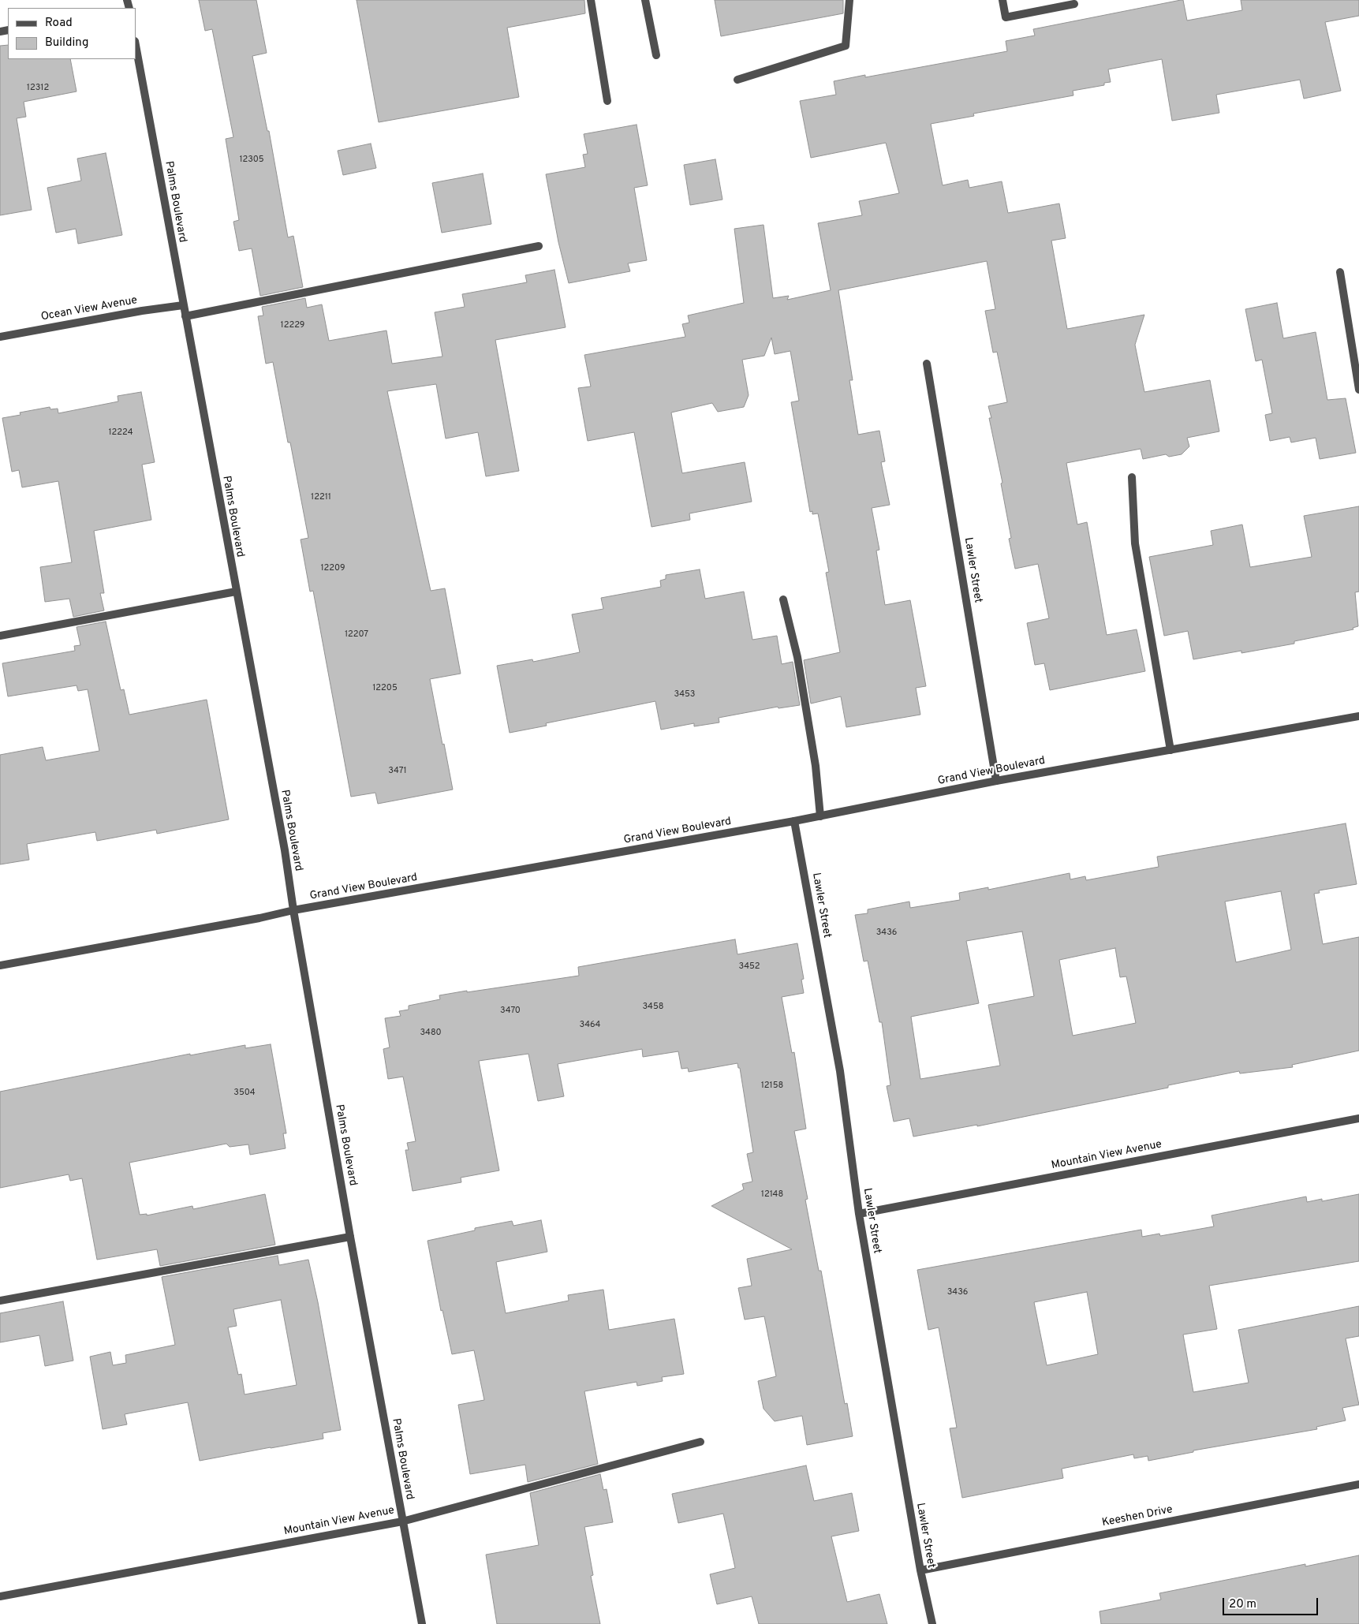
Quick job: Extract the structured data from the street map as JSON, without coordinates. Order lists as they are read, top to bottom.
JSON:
{
  "streets": {
    "street": [
      "Palms Boulevard",
      "Ocean View Avenue",
      "Lawler Street",
      "Grand View Boulevard",
      "Mountain View Avenue",
      "Keeshen Drive"
    ]
  },
  "crossings": [
    ["Palms Boulevard", "Ocean View Avenue"],
    ["Palms Boulevard", "Grand View Boulevard"],
    ["Palms Boulevard", "Mountain View Avenue"],
    ["Lawler Street", "Grand View Boulevard"],
    ["Lawler Street", "Mountain View Avenue"],
    ["Lawler Street", "Keeshen Drive"]
  ],
  "house_numbers": [
    "12312",
    "12305",
    "12229",
    "12224",
    "12211",
    "12209",
    "12207",
    "12205",
    "3453",
    "3471",
    "3436",
    "3452",
    "3458",
    "3470",
    "3464",
    "3480",
    "12158",
    "3504",
    "12148",
    "3436"
  ],
  "legend": ["Road", "Building"],
  "scale_bar": "20 m"
}
